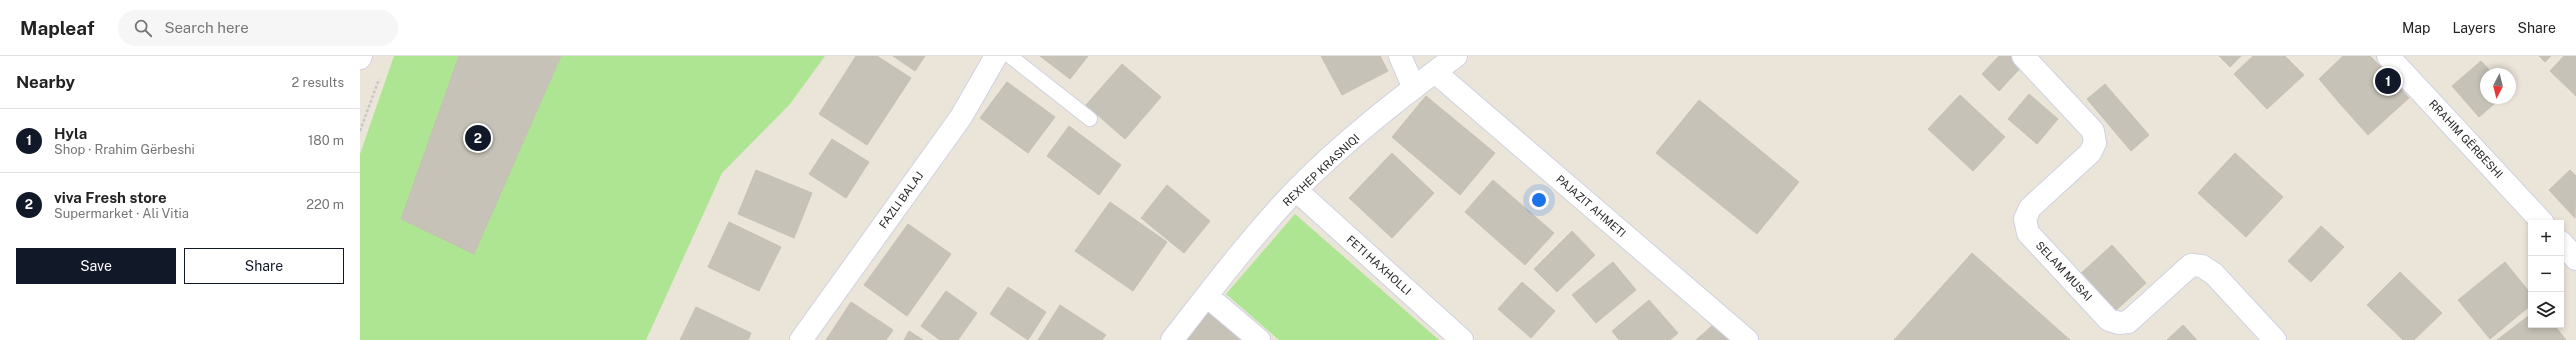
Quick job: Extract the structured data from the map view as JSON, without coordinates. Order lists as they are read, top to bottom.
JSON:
{
  "streets": {
    "street": [
      "RRAHIM GËRBESHI",
      "REXHEP KRASNIQI",
      "FAZLI BALAJ",
      "PAJAZIT AHMETI",
      "FETI HAXHOLLI",
      "SELAM MUSAI"
    ]
  },
  "crossings": [
    ["REXHEP KRASNIQI", "PAJAZIT AHMETI"],
    ["REXHEP KRASNIQI", "FETI HAXHOLLI"]
  ],
  "north": "bottom",
  "page": {
    "header": "Mapleaf",
    "search": "Search here",
    "nav": ["Map", "Layers", "Share"],
    "heading": ["Nearby", "2 results"],
    "pins": ["1", "2"],
    "list": [
      {
        "mark": "1",
        "name": "Hyla",
        "note": "Shop · Rrahim Gërbeshi",
        "value": "180 m"
      },
      {
        "mark": "2",
        "name": "viva Fresh store",
        "note": "Supermarket · Ali Vitia",
        "value": "220 m"
      }
    ],
    "map_buttons": ["+", "−"],
    "buttons": ["Save", "Share"]
  }
}
